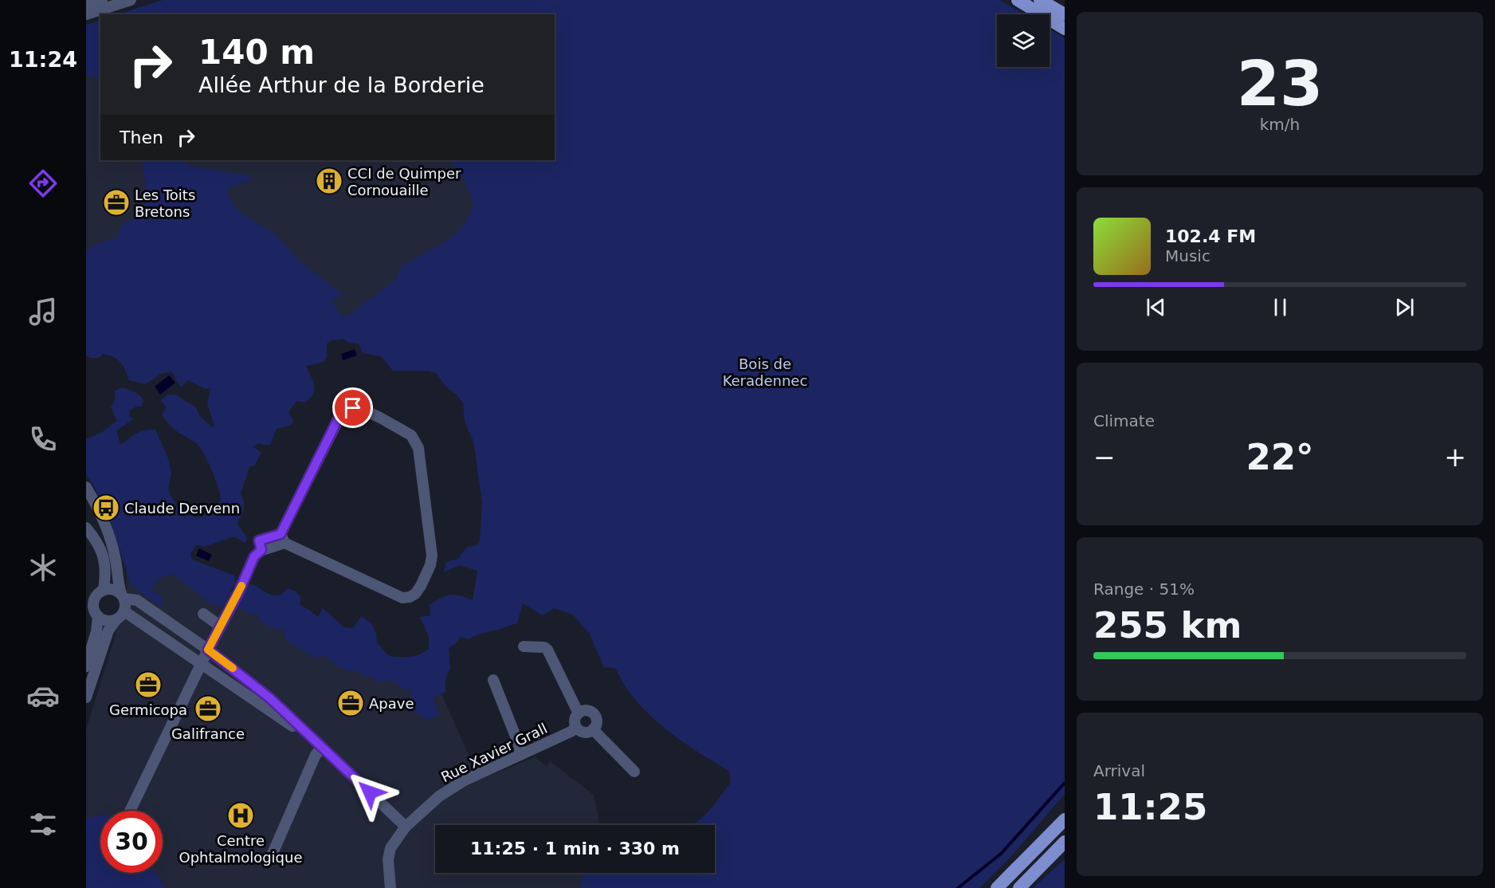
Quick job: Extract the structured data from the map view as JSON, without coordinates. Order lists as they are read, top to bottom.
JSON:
{
  "streets": {
    "street": ["Rue Xavier Grall"]
  },
  "parks": ["Bois de Keradennec"],
  "places": {
    "building": ["CCI de Quimper Cornouaille"],
    "office": [
      "Les Toits Bretons",
      "Germicopa",
      "Apave",
      "Galifrance"
    ],
    "bus stop": ["Claude Dervenn"],
    "hospital": ["Centre Ophtalmologique"]
  },
  "page": {
    "tabs": "11:24",
    "tile": [
      ["23", "km/h"],
      "Climate",
      ["Range · 51%", "255 km"],
      ["Arrival", "11:25"]
    ],
    "turn": ["140 m", "Allée Arthur de la Borderie"],
    "then": "Then",
    "song": ["102.4 FM", "Music"],
    "heat": ["−", "22°", "+"],
    "limit": "30",
    "trip": "11:25 · 1 min · 330 m"
  }
}
